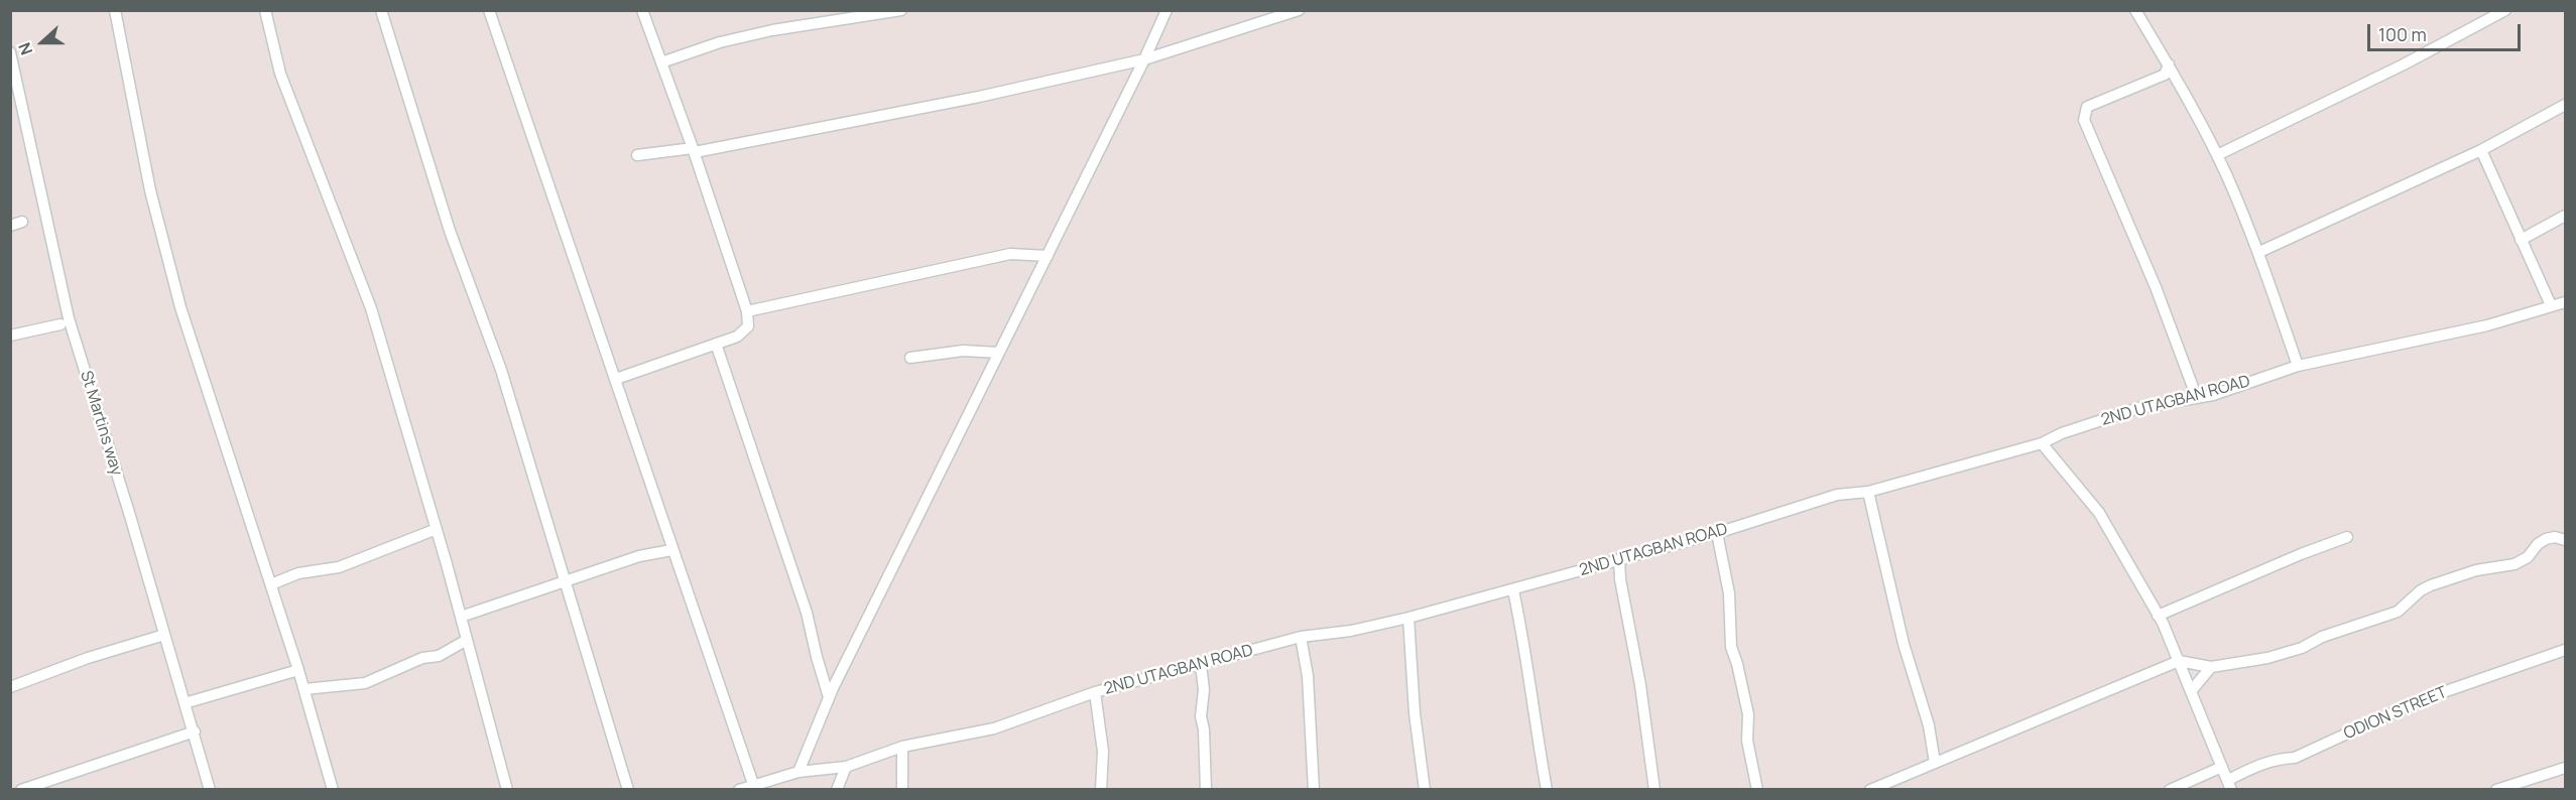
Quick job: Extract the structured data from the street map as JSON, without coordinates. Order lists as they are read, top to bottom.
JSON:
{
  "streets": {
    "street": ["2ND UTAGBAN ROAD", "St Martins way", "ODION STREET"]
  },
  "scale_bar": "100 m",
  "north": "left"
}
